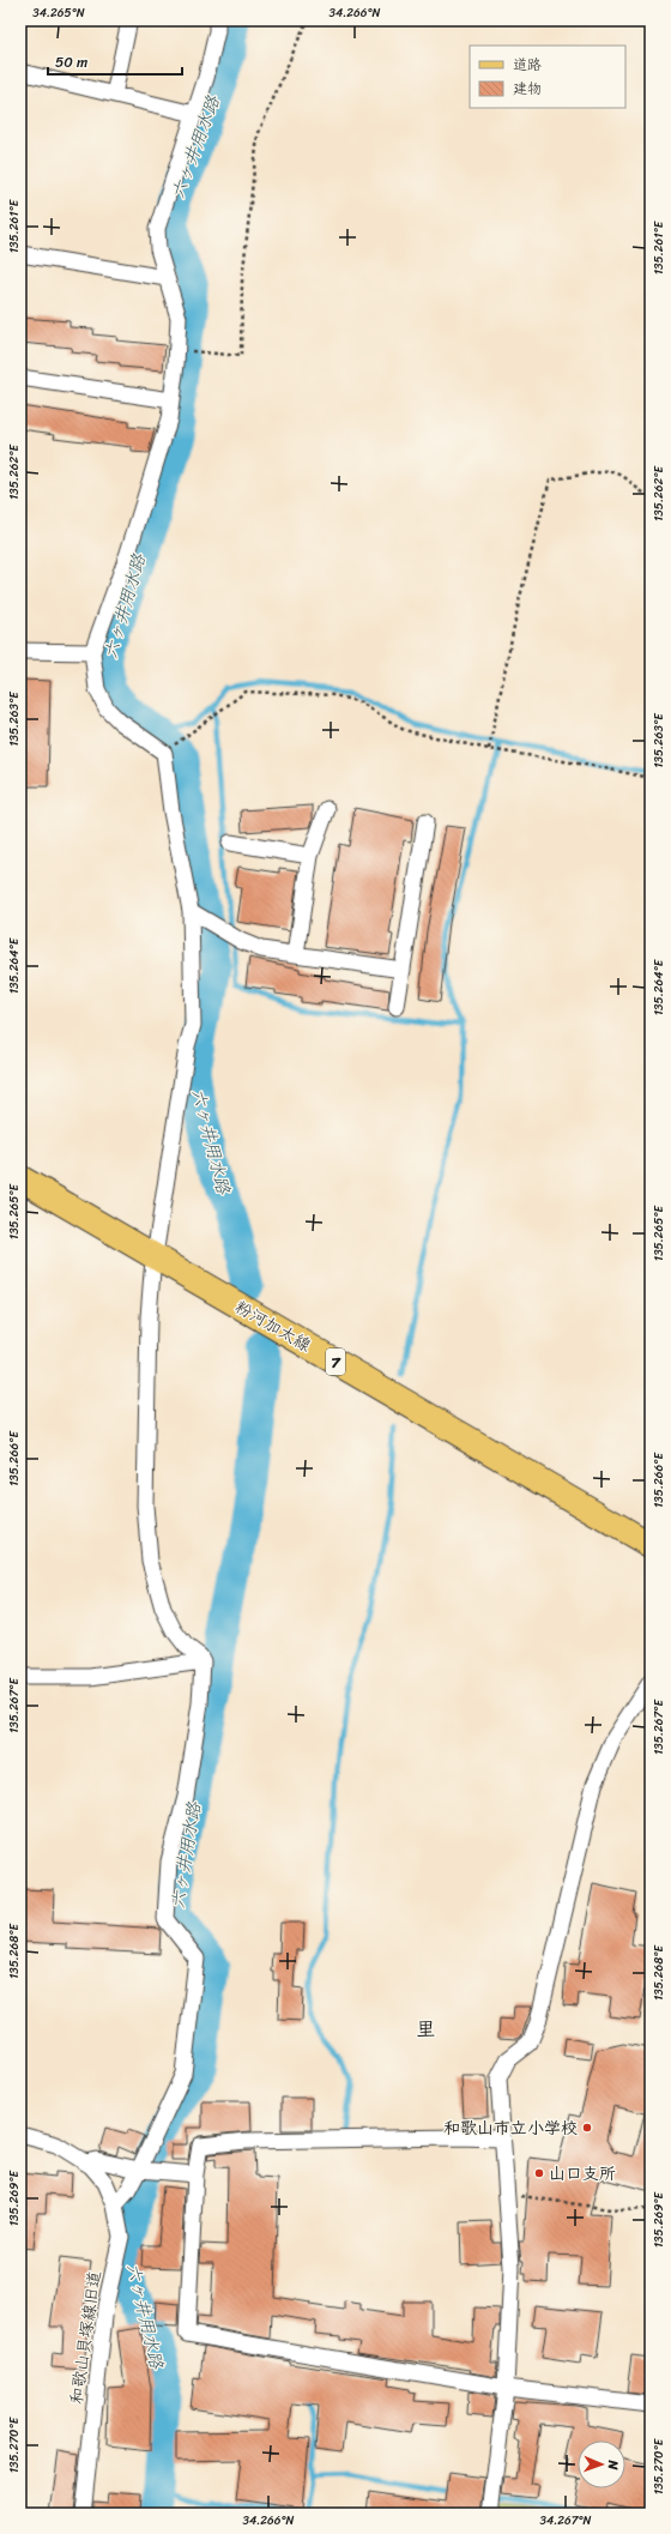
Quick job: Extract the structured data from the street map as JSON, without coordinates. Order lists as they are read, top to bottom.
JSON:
{
  "streets": {
    "main road": ["粉河加太線", "7"],
    "street": ["和歌山貝塚線旧道"]
  },
  "districts": ["里"],
  "water": ["六ヶ井用水路"],
  "places": ["和歌山市立小学校", "山口支所"],
  "legend": ["道路", "建物"],
  "scale_bar": "50 m",
  "north": "right",
  "coordinates": [
    "34.265°N",
    "34.266°N",
    "135.261°E",
    "135.262°E",
    "135.263°E",
    "135.264°E",
    "135.265°E",
    "135.266°E",
    "135.267°E",
    "135.268°E",
    "135.269°E",
    "135.270°E",
    "34.267°N"
  ]
}
